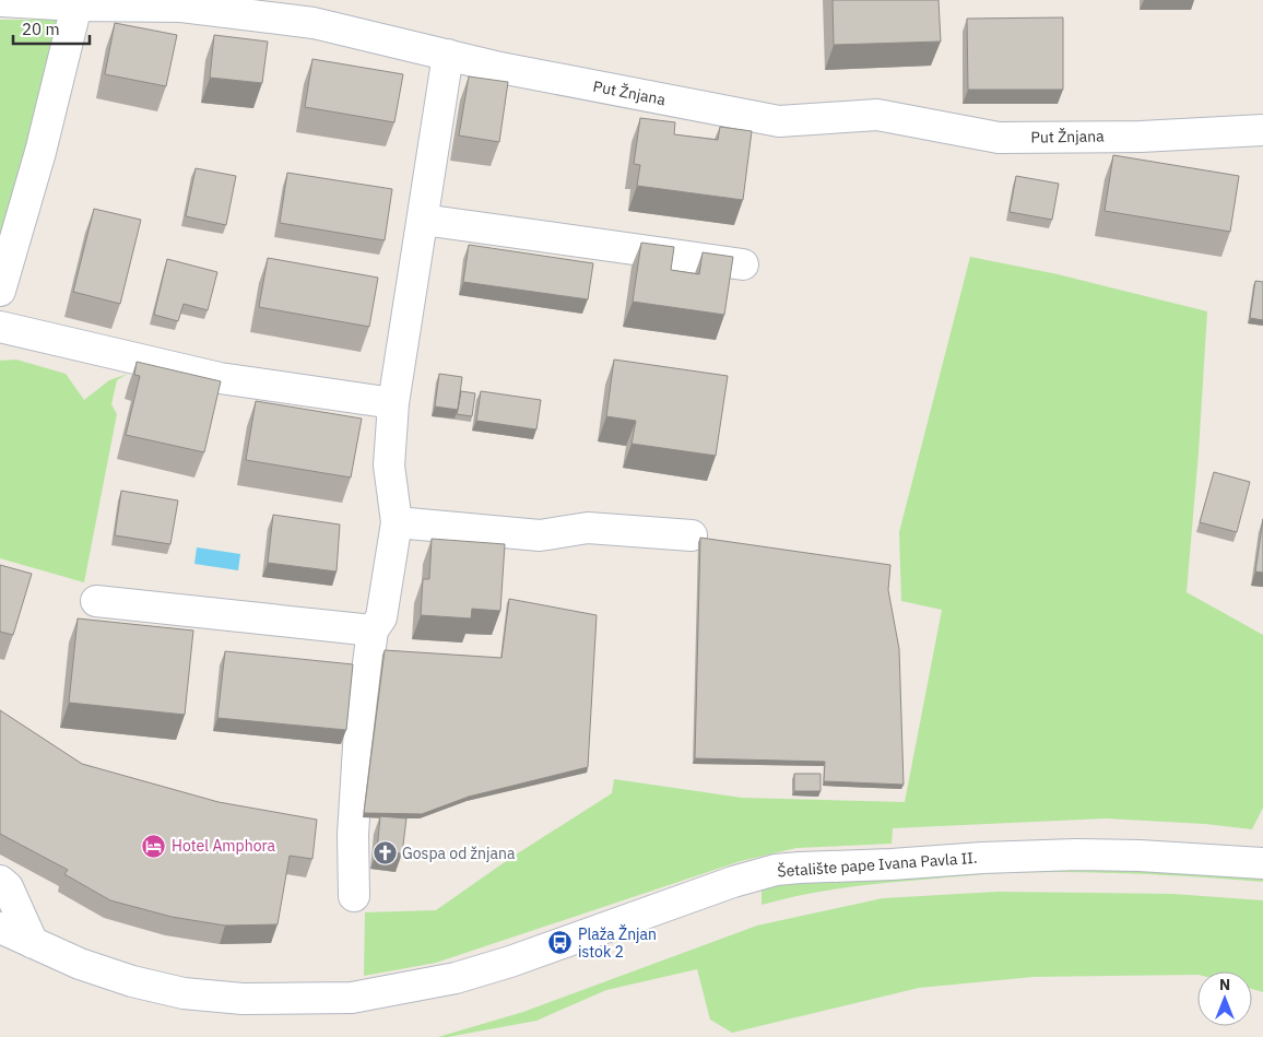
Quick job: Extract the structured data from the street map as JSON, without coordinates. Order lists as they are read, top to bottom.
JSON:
{
  "streets": {
    "street": ["Put Žnjana", "Šetalište pape Ivana Pavla II."]
  },
  "places": {
    "hotel": ["Hotel Amphora"],
    "church": ["Gospa od žnjana"],
    "bus stop": ["Plaža Žnjan istok 2"]
  },
  "scale_bar": "20 m",
  "north": "top"
}
